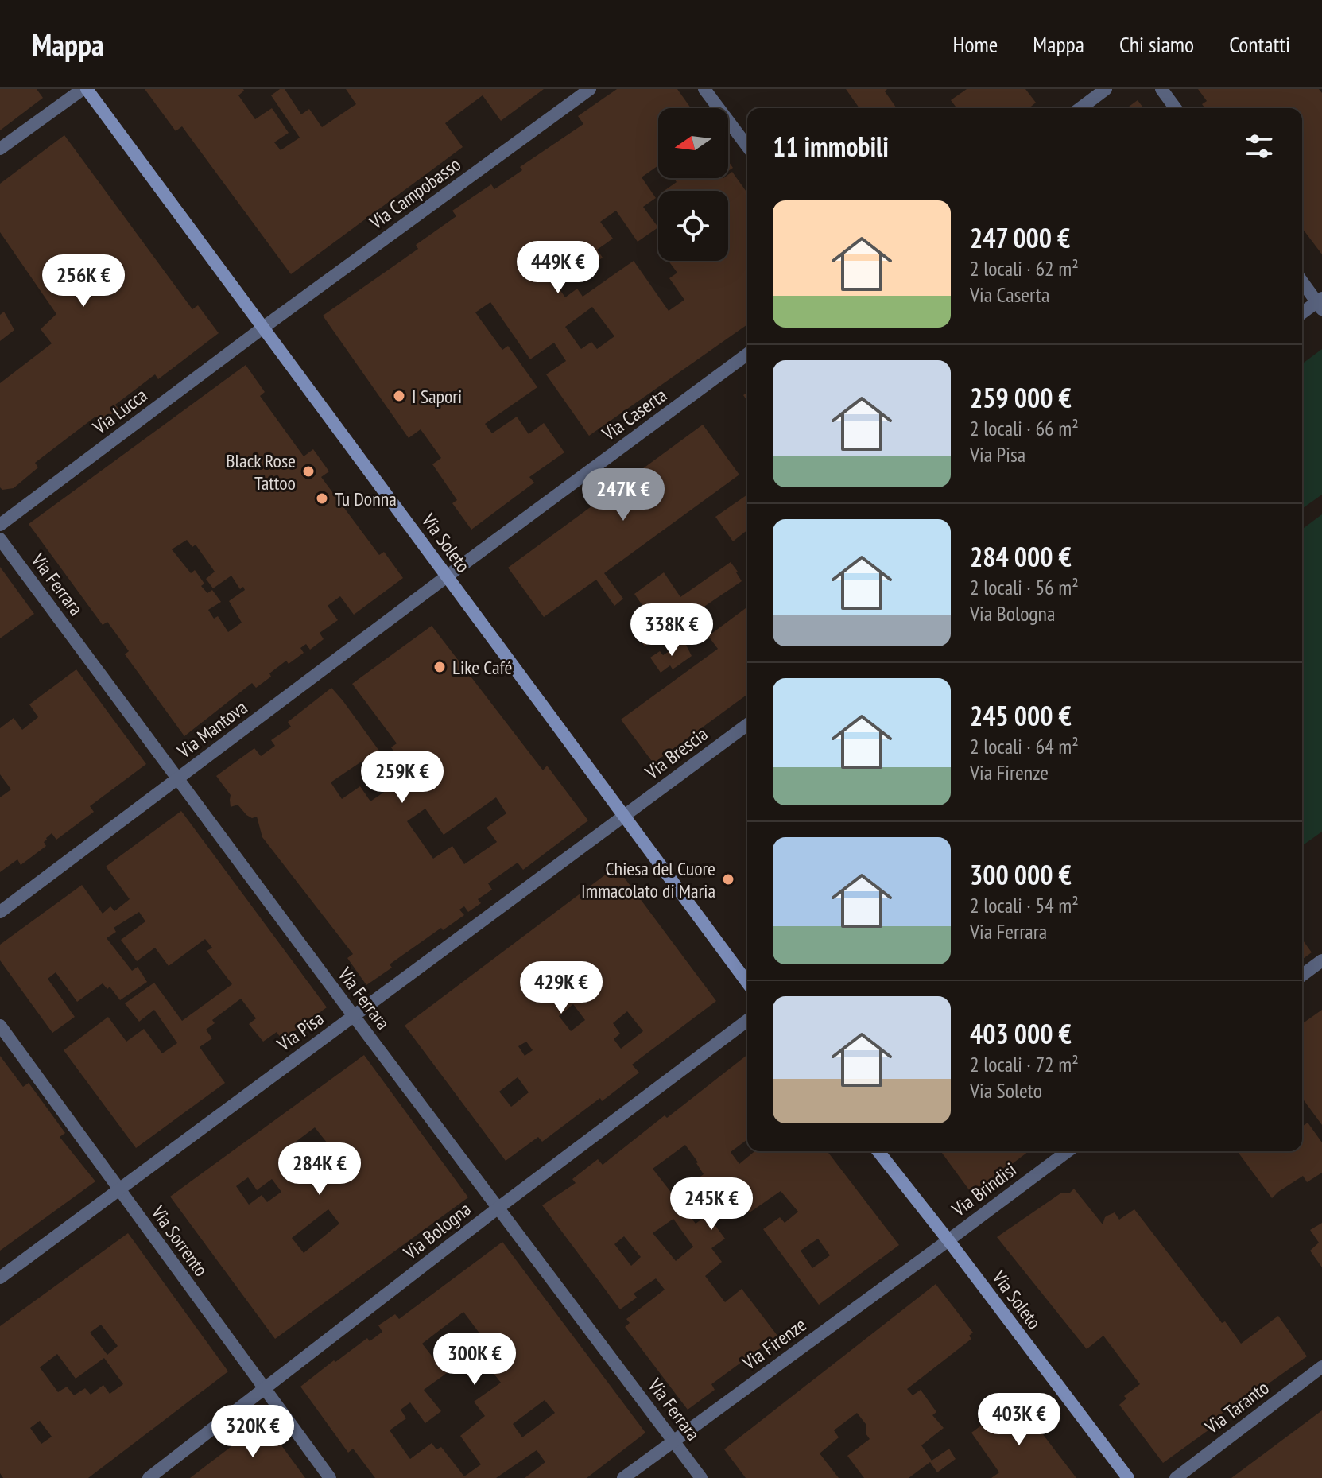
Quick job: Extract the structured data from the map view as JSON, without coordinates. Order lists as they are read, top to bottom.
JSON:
{
  "streets": {
    "street": [
      "Via Campobasso",
      "Via Lucca",
      "Via Caserta",
      "Via Soleto",
      "Via Ferrara",
      "Via Mantova",
      "Via Brescia",
      "Via Pisa",
      "Via Brindisi",
      "Via Bologna",
      "Via Sorrento",
      "Via Firenze",
      "Via Taranto"
    ]
  },
  "crossings": [
    ["Via Campobasso", "Via Lucca"],
    ["Via Campobasso", "Via Soleto"],
    ["Via Lucca", "Via Soleto"],
    ["Via Caserta", "Via Soleto"],
    ["Via Caserta", "Via Mantova"],
    ["Via Soleto", "Via Mantova"],
    ["Via Soleto", "Via Brescia"],
    ["Via Soleto", "Via Pisa"],
    ["Via Soleto", "Via Brindisi"],
    ["Via Soleto", "Via Firenze"],
    ["Via Ferrara", "Via Mantova"],
    ["Via Ferrara", "Via Pisa"],
    ["Via Ferrara", "Via Bologna"],
    ["Via Ferrara", "Via Firenze"],
    ["Via Brescia", "Via Pisa"],
    ["Via Pisa", "Via Sorrento"],
    ["Via Brindisi", "Via Firenze"],
    ["Via Bologna", "Via Sorrento"]
  ],
  "places": [
    "I Sapori",
    "Black Rose Tattoo",
    "Tu Donna",
    "Like Café",
    "Chiesa del Cuore Immacolato di Maria"
  ],
  "north": "left",
  "page": {
    "header": "Mappa",
    "nav": [
      "Home",
      "Mappa",
      "Chi siamo",
      "Contatti"
    ],
    "heading": "11 immobili",
    "list": [
      {
        "name": "247 000 €",
        "note": "2 locali · 62 m² · Via Caserta"
      },
      {
        "name": "259 000 €",
        "note": "2 locali · 66 m² · Via Pisa"
      },
      {
        "name": "284 000 €",
        "note": "2 locali · 56 m² · Via Bologna"
      },
      {
        "name": "245 000 €",
        "note": "2 locali · 64 m² · Via Firenze"
      },
      {
        "name": "300 000 €",
        "note": "2 locali · 54 m² · Via Ferrara"
      },
      {
        "name": "403 000 €",
        "note": "2 locali · 72 m² · Via Soleto"
      }
    ],
    "price": [
      "449K €",
      "256K €",
      "247K €",
      "338K €",
      "259K €",
      "429K €",
      "284K €",
      "245K €",
      "300K €",
      "403K €",
      "320K €"
    ]
  }
}
